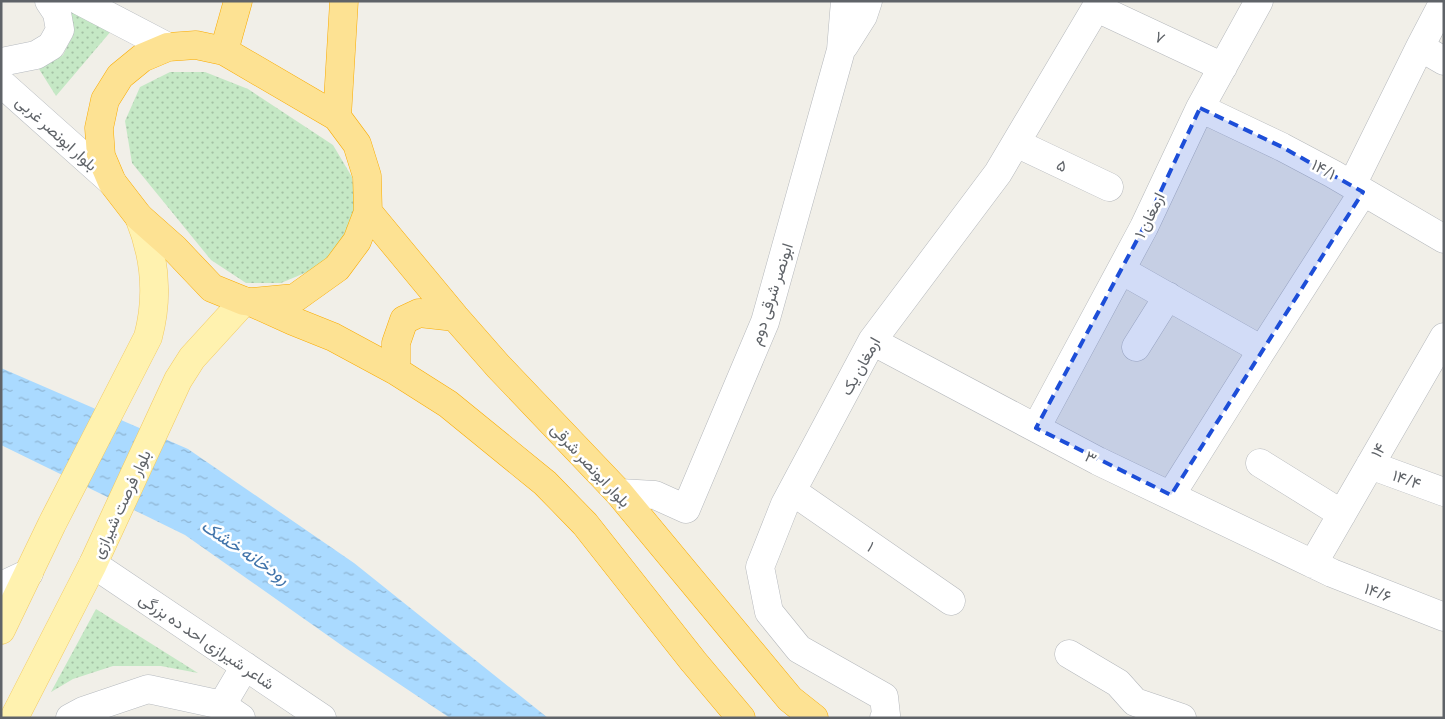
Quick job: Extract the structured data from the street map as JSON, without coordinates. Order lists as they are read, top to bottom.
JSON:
{
  "streets": {
    "highway": ["بلوار ابونصر شرقی"],
    "main road": ["بلوار فرصت شیرازی"],
    "street": [
      "۷",
      "بلوار ابونصر غربی",
      "۵",
      "۱۴/۱",
      "ارمغان ۱",
      "ابونصر شرقی دوم",
      "ارمغان یک",
      "۱۴",
      "۳",
      "۱۴/۴",
      "۱",
      "۱۴/۶",
      "شاعر شیرازی احد ده بزرگی"
    ]
  },
  "crossings": [
    ["۷", "ارمغان ۱"],
    ["۷", "ارمغان یک"],
    ["۵", "ارمغان یک"],
    ["۱۴/۱", "ارمغان ۱"],
    ["ارمغان ۱", "۳"],
    ["ابونصر شرقی دوم", "بلوار ابونصر شرقی"],
    ["ارمغان یک", "۳"],
    ["ارمغان یک", "۱"],
    ["۱۴", "۳"],
    ["۱۴", "۱۴/۴"],
    ["۱۴", "۱۴/۶"],
    ["۳", "۱۴/۶"],
    ["بلوار فرصت شیرازی", "شاعر شیرازی احد ده بزرگی"]
  ],
  "water": ["رودخانه خشک"]
}
